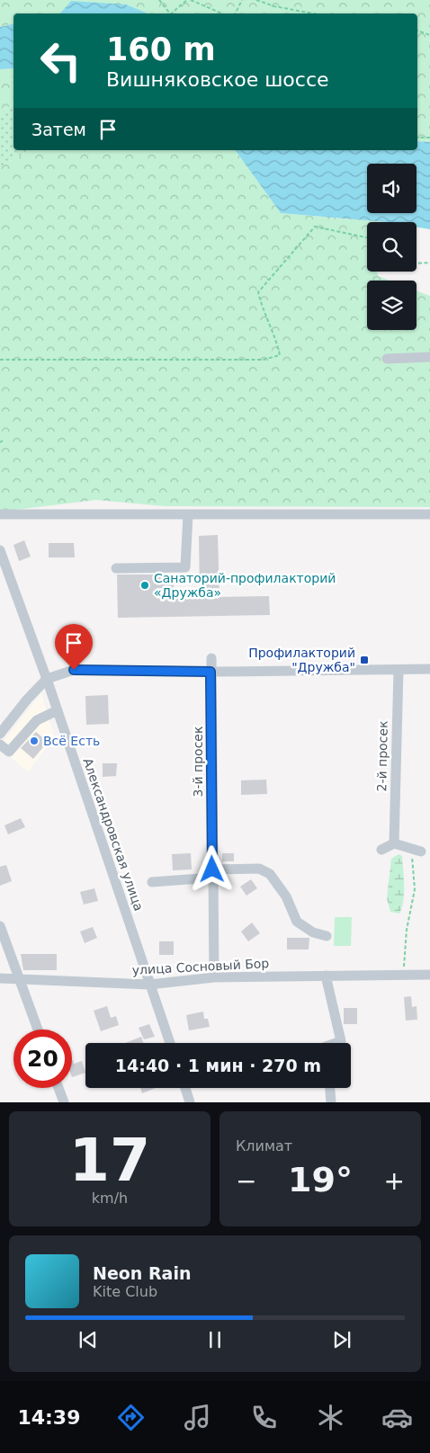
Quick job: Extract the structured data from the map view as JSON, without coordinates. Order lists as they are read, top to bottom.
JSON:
{
  "streets": {
    "street": [
      "2-й просек",
      "3-й просек",
      "Александровская улица",
      "улица Сосновый Бор"
    ]
  },
  "crossings": [
    ["3-й просек", "улица Сосновый Бор"],
    ["Александровская улица", "улица Сосновый Бор"]
  ],
  "places": {
    "other": ["Санаторий-профилакторий «Дружба»", "Всё Есть"],
    "transit": ["Профилакторий \"Дружба\""]
  },
  "page": {
    "turn": ["160 m", "Вишняковское шоссе"],
    "then": "Затем",
    "limit": "20",
    "trip": "14:40 · 1 мин · 270 m",
    "tile": [
      ["17", "km/h"],
      "Климат"
    ],
    "heat": ["−", "19°", "+"],
    "song": ["Neon Rain", "Kite Club"],
    "tabs": "14:39"
  }
}
